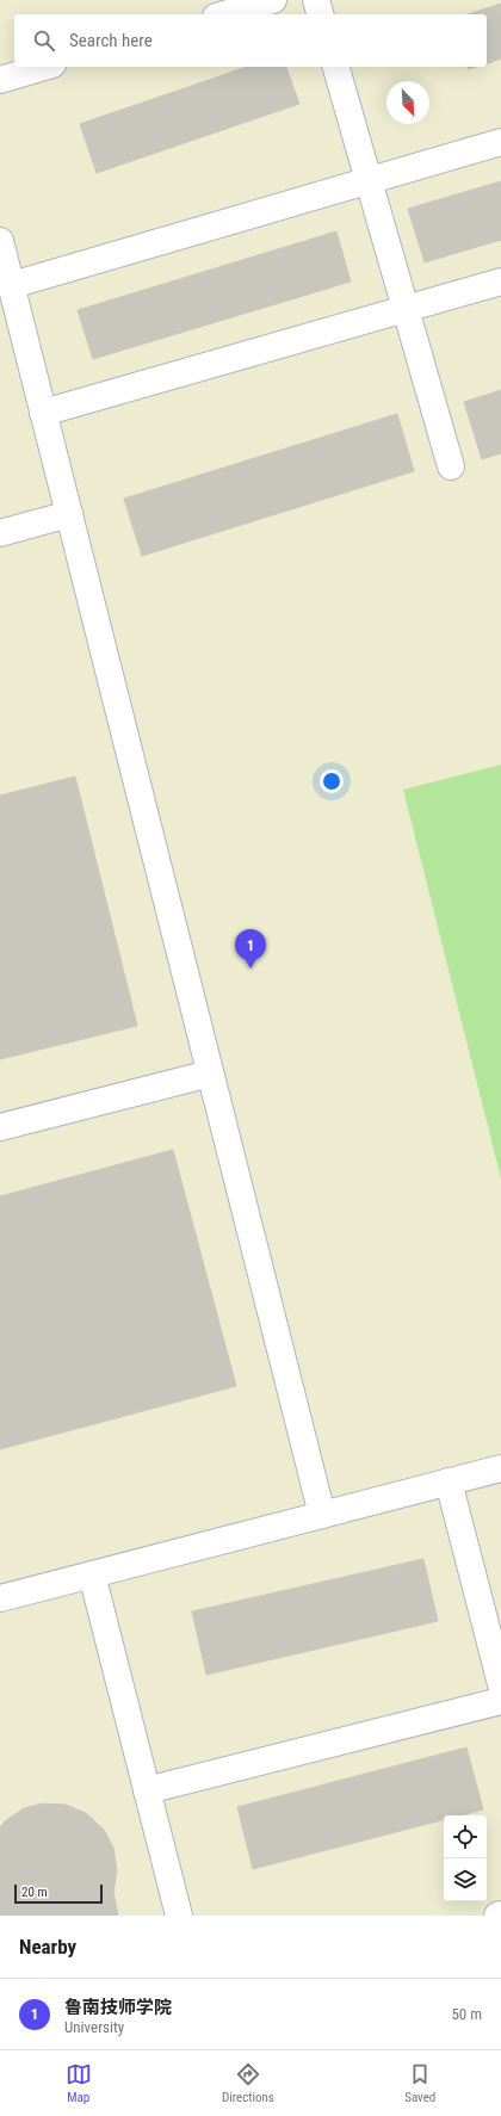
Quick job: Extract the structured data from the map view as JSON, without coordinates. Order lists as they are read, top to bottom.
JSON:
{
  "scale_bar": "20 m",
  "north": "bottom right",
  "page": {
    "search": "Search here",
    "pins": "1",
    "scale": "20 m",
    "heading": "Nearby",
    "list": [
      {
        "mark": "1",
        "name": "鲁南技师学院",
        "note": "University",
        "value": "50 m"
      }
    ],
    "nav": ["Map", "Directions", "Saved"]
  }
}
